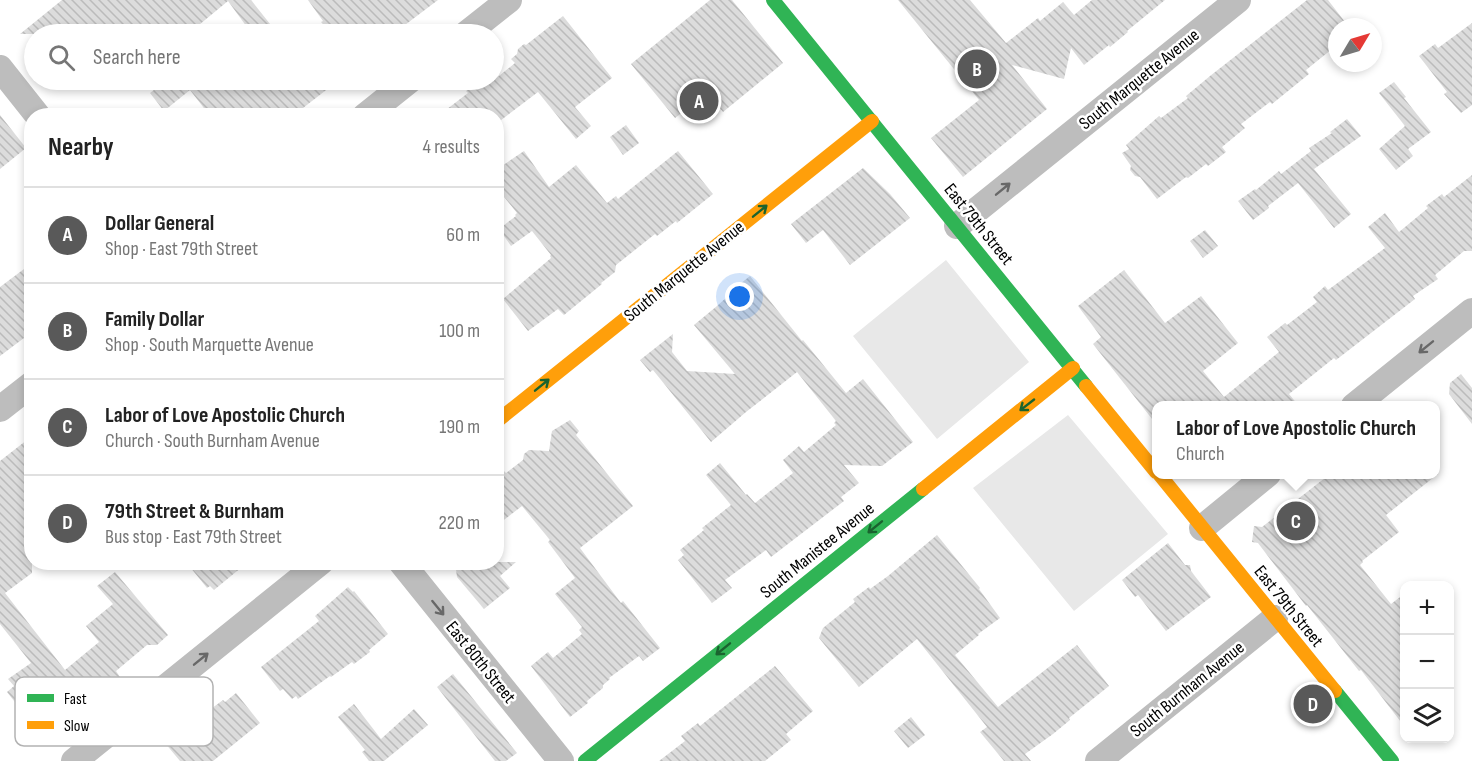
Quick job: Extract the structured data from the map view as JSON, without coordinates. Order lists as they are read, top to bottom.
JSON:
{
  "streets": {
    "street": [
      "South Marquette Avenue",
      "East 79th Street",
      "South Manistee Avenue",
      "East 80th Street",
      "South Burnham Avenue"
    ]
  },
  "crossings": [
    ["South Marquette Avenue", "East 79th Street"],
    ["East 79th Street", "South Manistee Avenue"],
    ["East 79th Street", "South Burnham Avenue"]
  ],
  "one_way": ["South Marquette Avenue", "South Manistee Avenue", "East 80th Street"],
  "legend": ["Fast", "Slow"],
  "north": "top right",
  "page": {
    "search": "Search here",
    "pins": [
      "B",
      "A",
      "C",
      "D"
    ],
    "heading": ["Nearby", "4 results"],
    "list": [
      {
        "mark": "A",
        "name": "Dollar General",
        "note": "Shop · East 79th Street",
        "value": "60 m"
      },
      {
        "mark": "B",
        "name": "Family Dollar",
        "note": "Shop · South Marquette Avenue",
        "value": "100 m"
      },
      {
        "mark": "C",
        "name": "Labor of Love Apostolic Church",
        "note": "Church · South Burnham Avenue",
        "value": "190 m"
      },
      {
        "mark": "D",
        "name": "79th Street & Burnham",
        "note": "Bus stop · East 79th Street",
        "value": "220 m"
      }
    ],
    "popup": ["Labor of Love Apostolic Church", "Church"],
    "map_buttons": ["+", "−"]
  }
}
